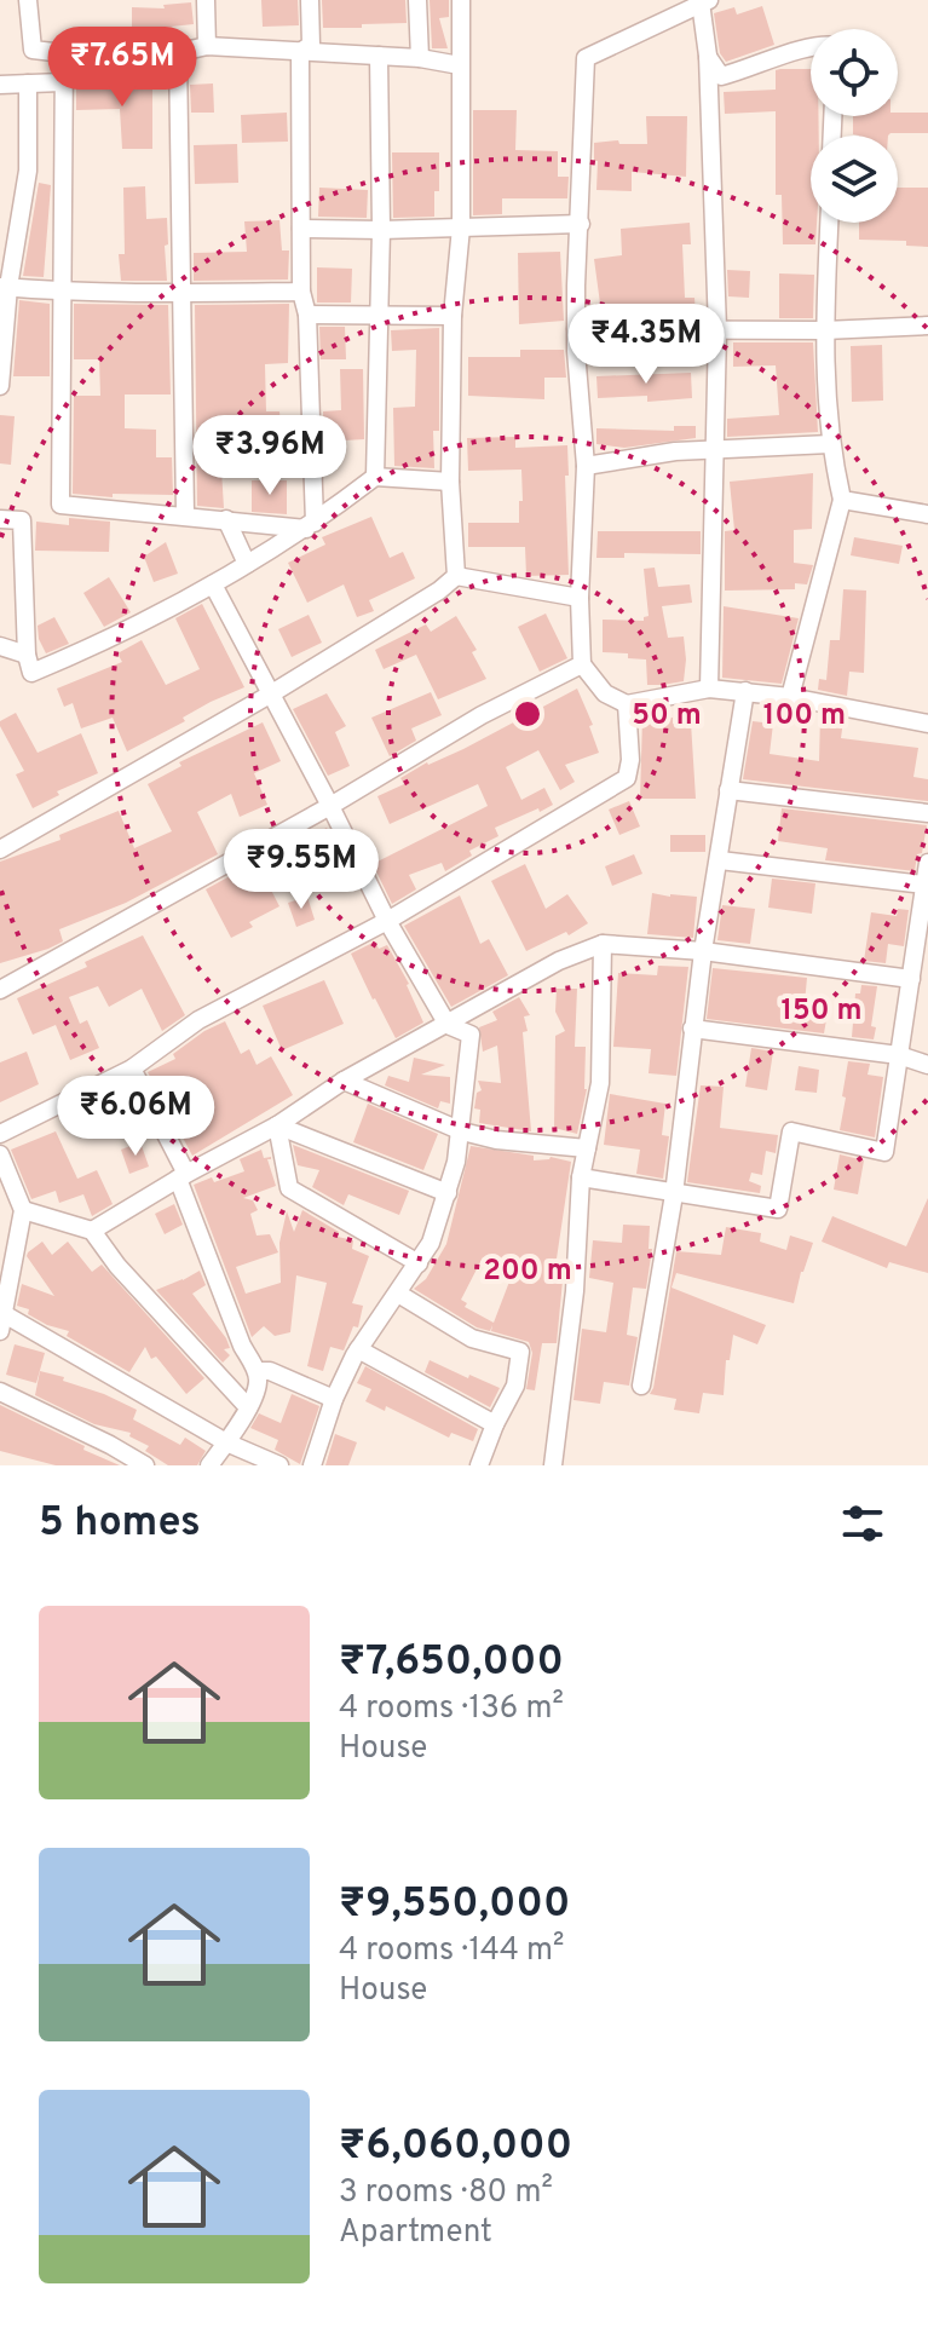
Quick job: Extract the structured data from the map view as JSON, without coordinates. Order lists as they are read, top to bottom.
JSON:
{
  "page": {
    "price": [
      "₹7.65M",
      "₹4.35M",
      "₹3.96M",
      "₹9.55M",
      "₹6.06M"
    ],
    "heading": "5 homes",
    "list": [
      {
        "name": "₹7,650,000",
        "note": "4 rooms · 136 m² · House"
      },
      {
        "name": "₹9,550,000",
        "note": "4 rooms · 144 m² · House"
      },
      {
        "name": "₹6,060,000",
        "note": "3 rooms · 80 m² · Apartment"
      }
    ]
  },
  "rings": [
    "50 m",
    "100 m",
    "150 m",
    "200 m"
  ]
}
